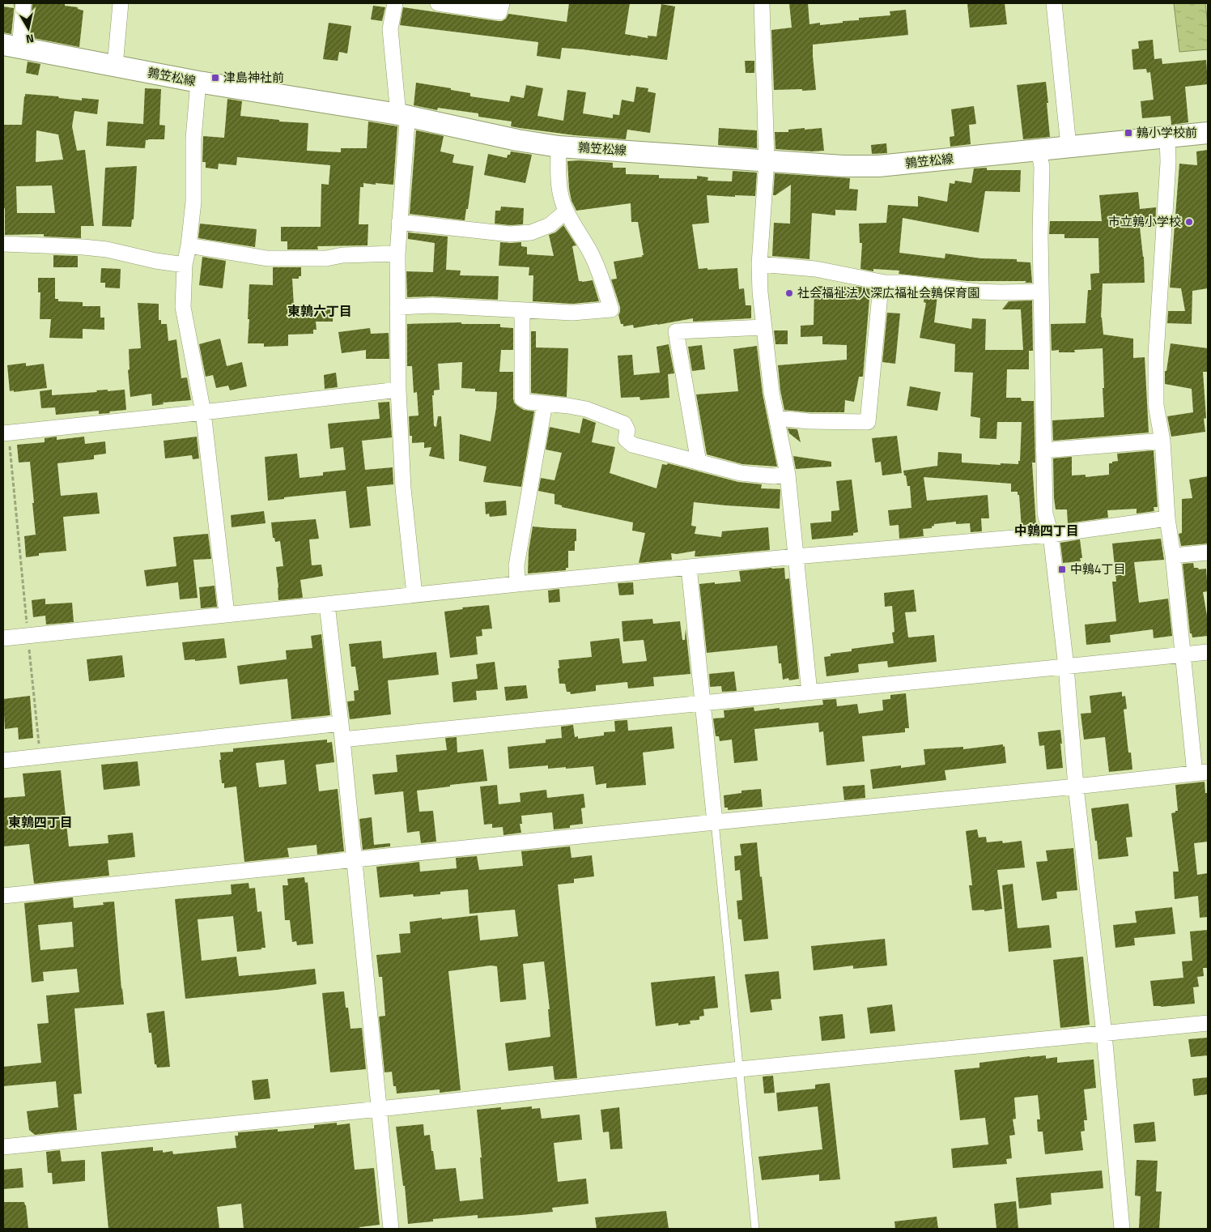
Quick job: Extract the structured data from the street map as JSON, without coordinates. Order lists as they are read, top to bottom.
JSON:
{
  "streets": {
    "main road": ["鶉笠松線"]
  },
  "districts": ["東鶉六丁目", "中鶉四丁目", "東鶉四丁目"],
  "places": {
    "transit": ["津島神社前", "鶉小学校前", "中鶉4丁目"],
    "other": ["市立鶉小学校", "社会福祉法人深広福祉会鶉保育園"]
  },
  "north": "bottom"
}
